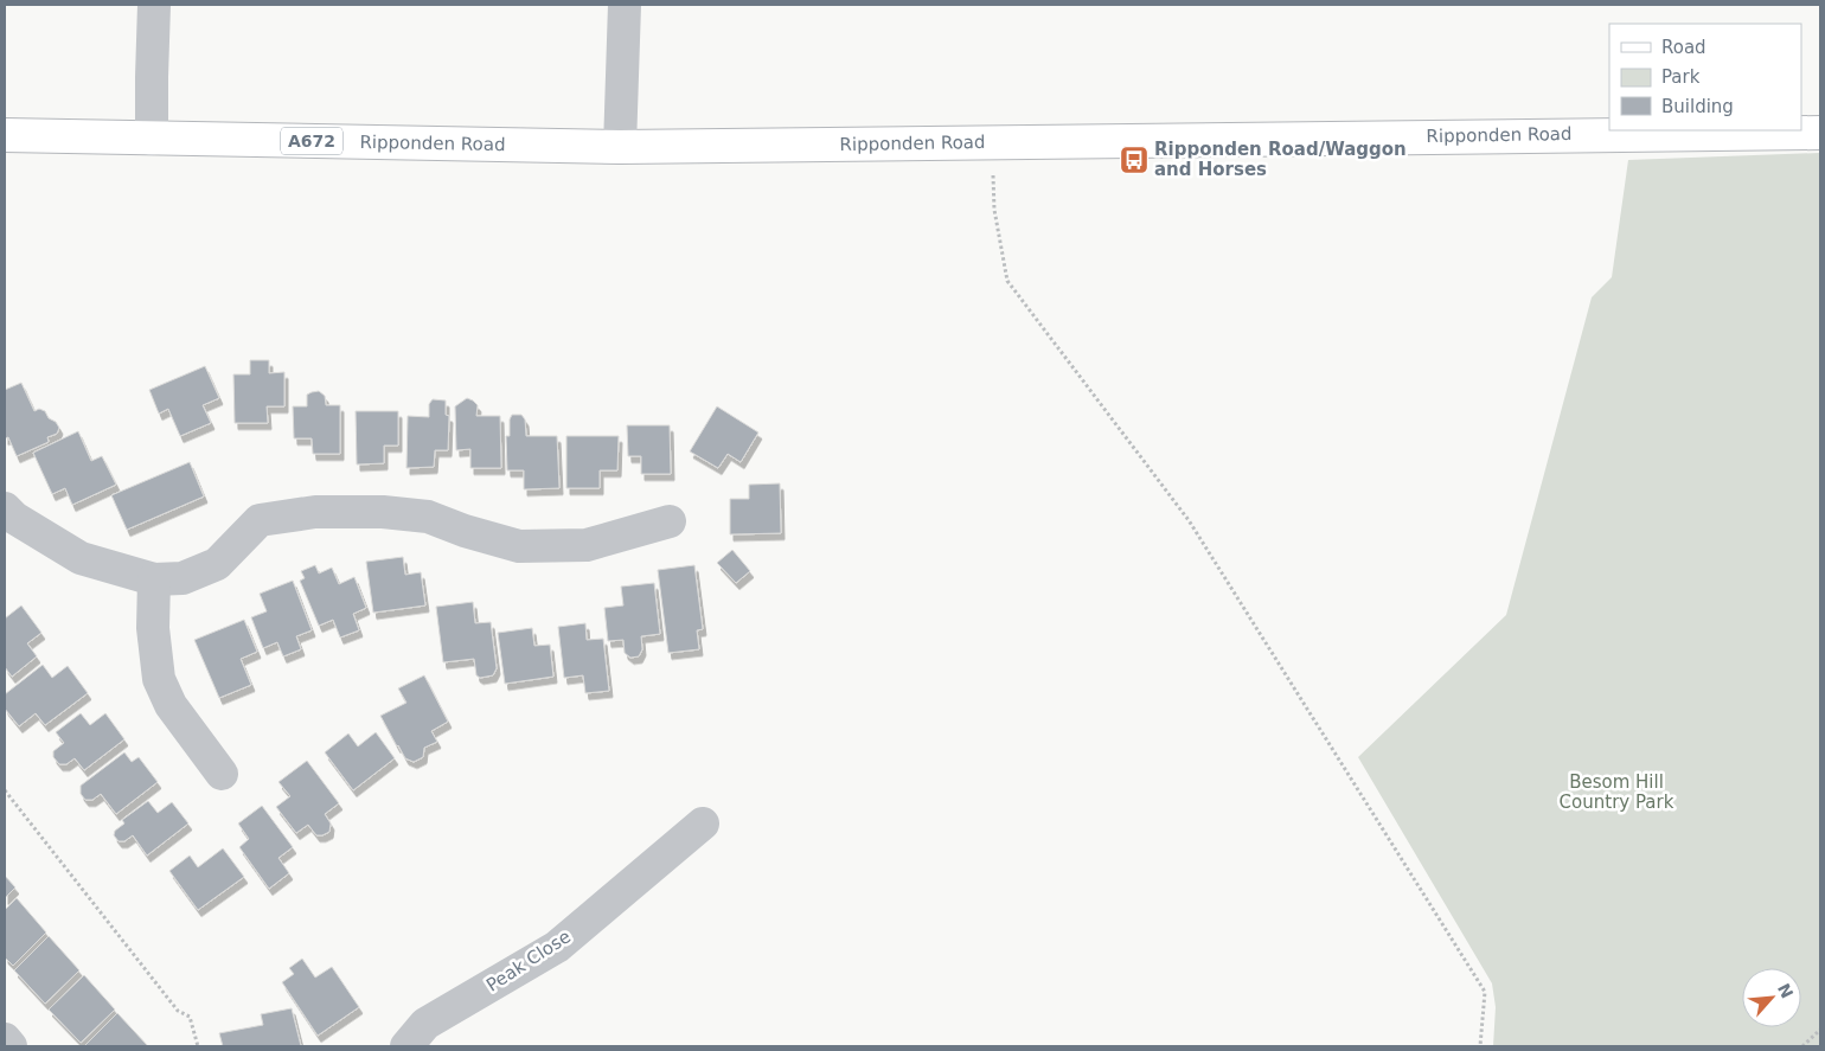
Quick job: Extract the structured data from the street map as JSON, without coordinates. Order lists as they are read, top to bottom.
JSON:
{
  "streets": {
    "main road": ["Ripponden Road", "A672"],
    "street": ["Peak Close"]
  },
  "parks": ["Besom Hill Country Park"],
  "places": {
    "bus stop": ["Ripponden Road/Waggon and Horses"]
  },
  "legend": ["Road", "Park", "Building"],
  "north": "top right"
}
